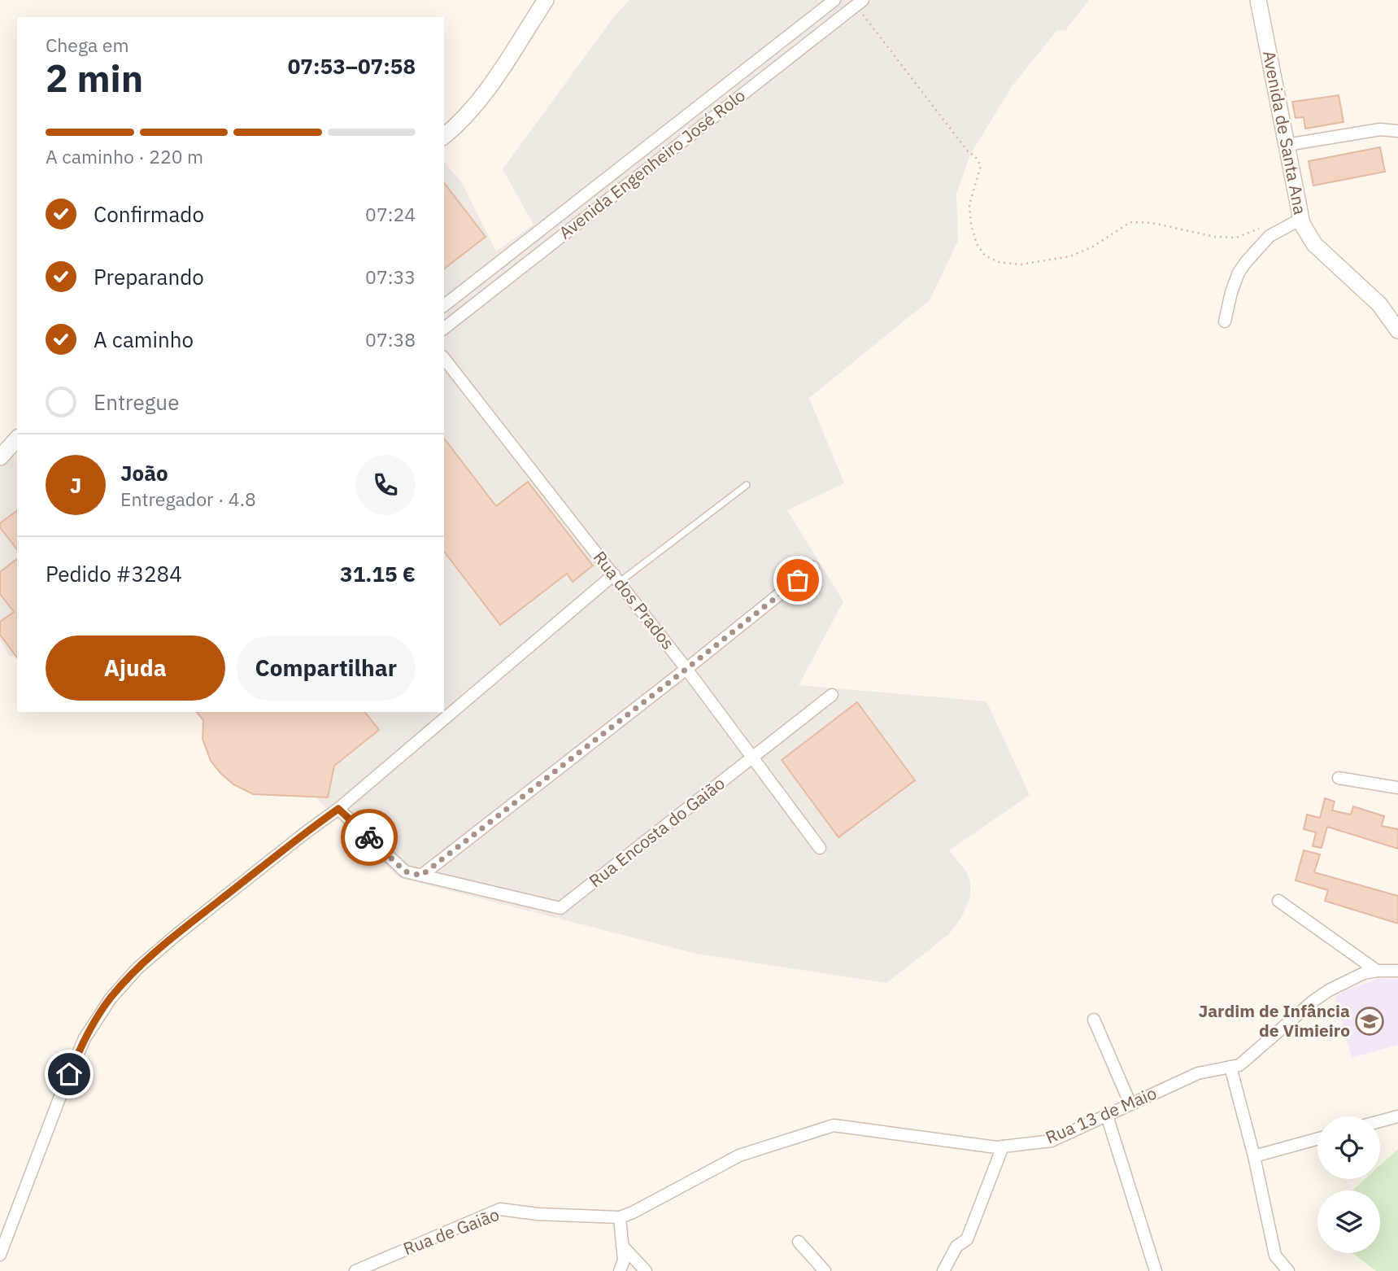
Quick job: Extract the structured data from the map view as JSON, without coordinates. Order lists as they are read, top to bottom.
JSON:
{
  "streets": {
    "street": [
      "Avenida de Santa Ana",
      "Avenida Engenheiro José Rolo",
      "Rua dos Prados",
      "Rua Encosta do Gaião",
      "Rua 13 de Maio",
      "Rua de Gaião"
    ]
  },
  "crossings": [
    ["Rua dos Prados", "Rua Encosta do Gaião"],
    ["Rua 13 de Maio", "Rua de Gaião"]
  ],
  "places": {
    "school or university": ["Jardim de Infância de Vimieiro"]
  },
  "page": {
    "heading": ["2 min", "Chega em", "07:53–07:58"],
    "panel": [
      "João",
      "Entregador · 4.8",
      "Pedido #3284",
      "31.15 €"
    ],
    "bar": "A caminho · 220 m",
    "list": [
      ["Confirmado", "07:24"],
      ["Preparando", "07:33"],
      ["A caminho", "07:38"],
      "Entregue"
    ],
    "round": "J",
    "buttons": ["Ajuda", "Compartilhar"]
  }
}
